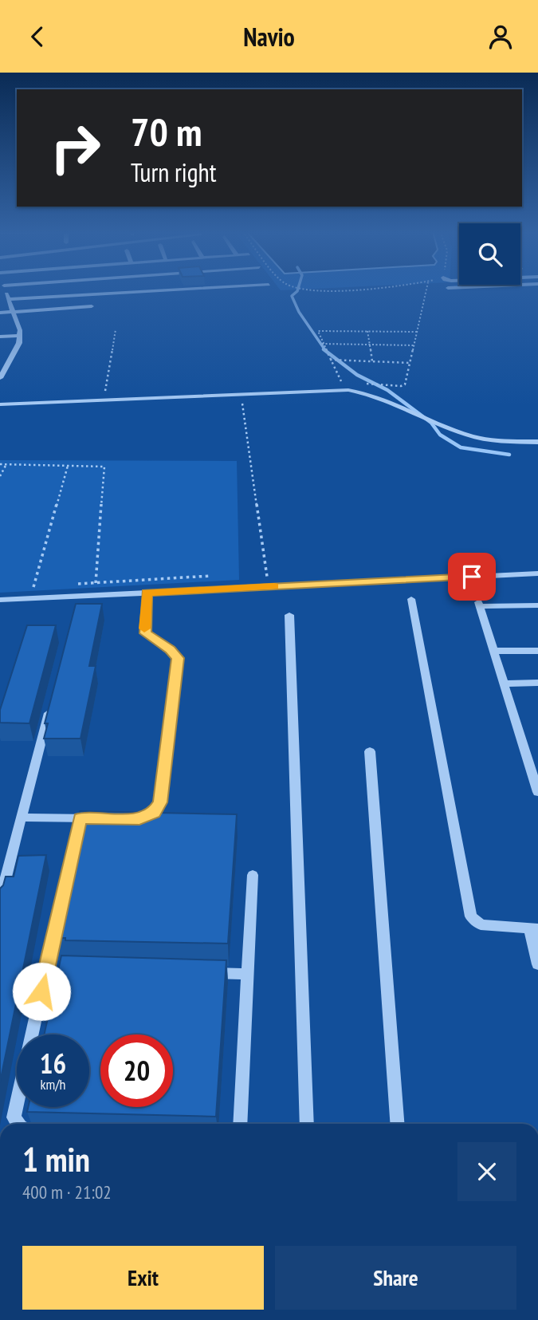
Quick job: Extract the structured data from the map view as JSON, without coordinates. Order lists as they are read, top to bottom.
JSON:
{
  "page": {
    "header": "Navio",
    "turn": ["70 m", "Turn right"],
    "speed": "16 km/h",
    "limit": "20",
    "heading": ["1 min", "400 m · 21:02"],
    "buttons": ["Exit", "Share"]
  }
}
